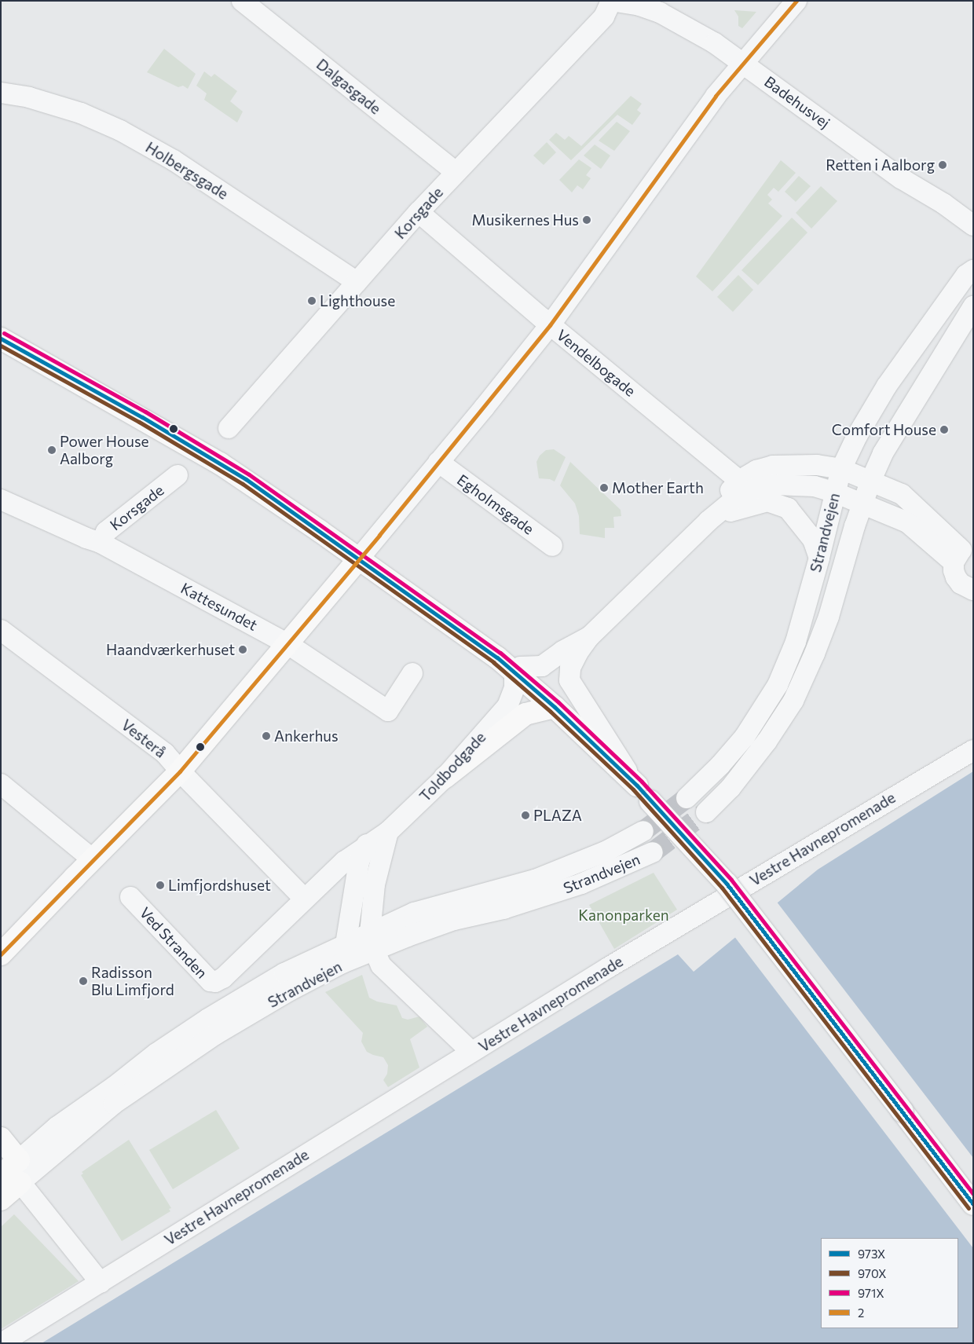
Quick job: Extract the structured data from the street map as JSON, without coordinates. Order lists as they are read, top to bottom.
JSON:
{
  "streets": {
    "main road": ["Strandvejen"],
    "street": [
      "Dalgasgade",
      "Badehusvej",
      "Holbergsgade",
      "Korsgade",
      "Vendelbogade",
      "Egholmsgade",
      "Kattesundet",
      "Vesterå",
      "Toldbodgade",
      "Vestre Havnepromenade",
      "Ved Stranden"
    ]
  },
  "crossings": [
    ["Dalgasgade", "Korsgade"],
    ["Badehusvej", "Korsgade"],
    ["Holbergsgade", "Korsgade"],
    ["Korsgade", "Vendelbogade"],
    ["Korsgade", "Kattesundet"],
    ["Strandvejen", "Vestre Havnepromenade"],
    ["Vesterå", "Toldbodgade"],
    ["Vesterå", "Ved Stranden"],
    ["Toldbodgade", "Ved Stranden"]
  ],
  "parks": ["Kanonparken"],
  "places": [
    "Retten i Aalborg",
    "Musikernes Hus",
    "Lighthouse",
    "Comfort House",
    "Power House Aalborg",
    "Mother Earth",
    "Haandværkerhuset",
    "Ankerhus",
    "PLAZA",
    "Limfjordshuset",
    "Radisson Blu Limfjord"
  ],
  "lines": [
    "transit line 2",
    "transit line 971X",
    "transit line 973X",
    "transit line 970X"
  ],
  "legend": [
    "973X",
    "970X",
    "971X",
    "2"
  ]
}
